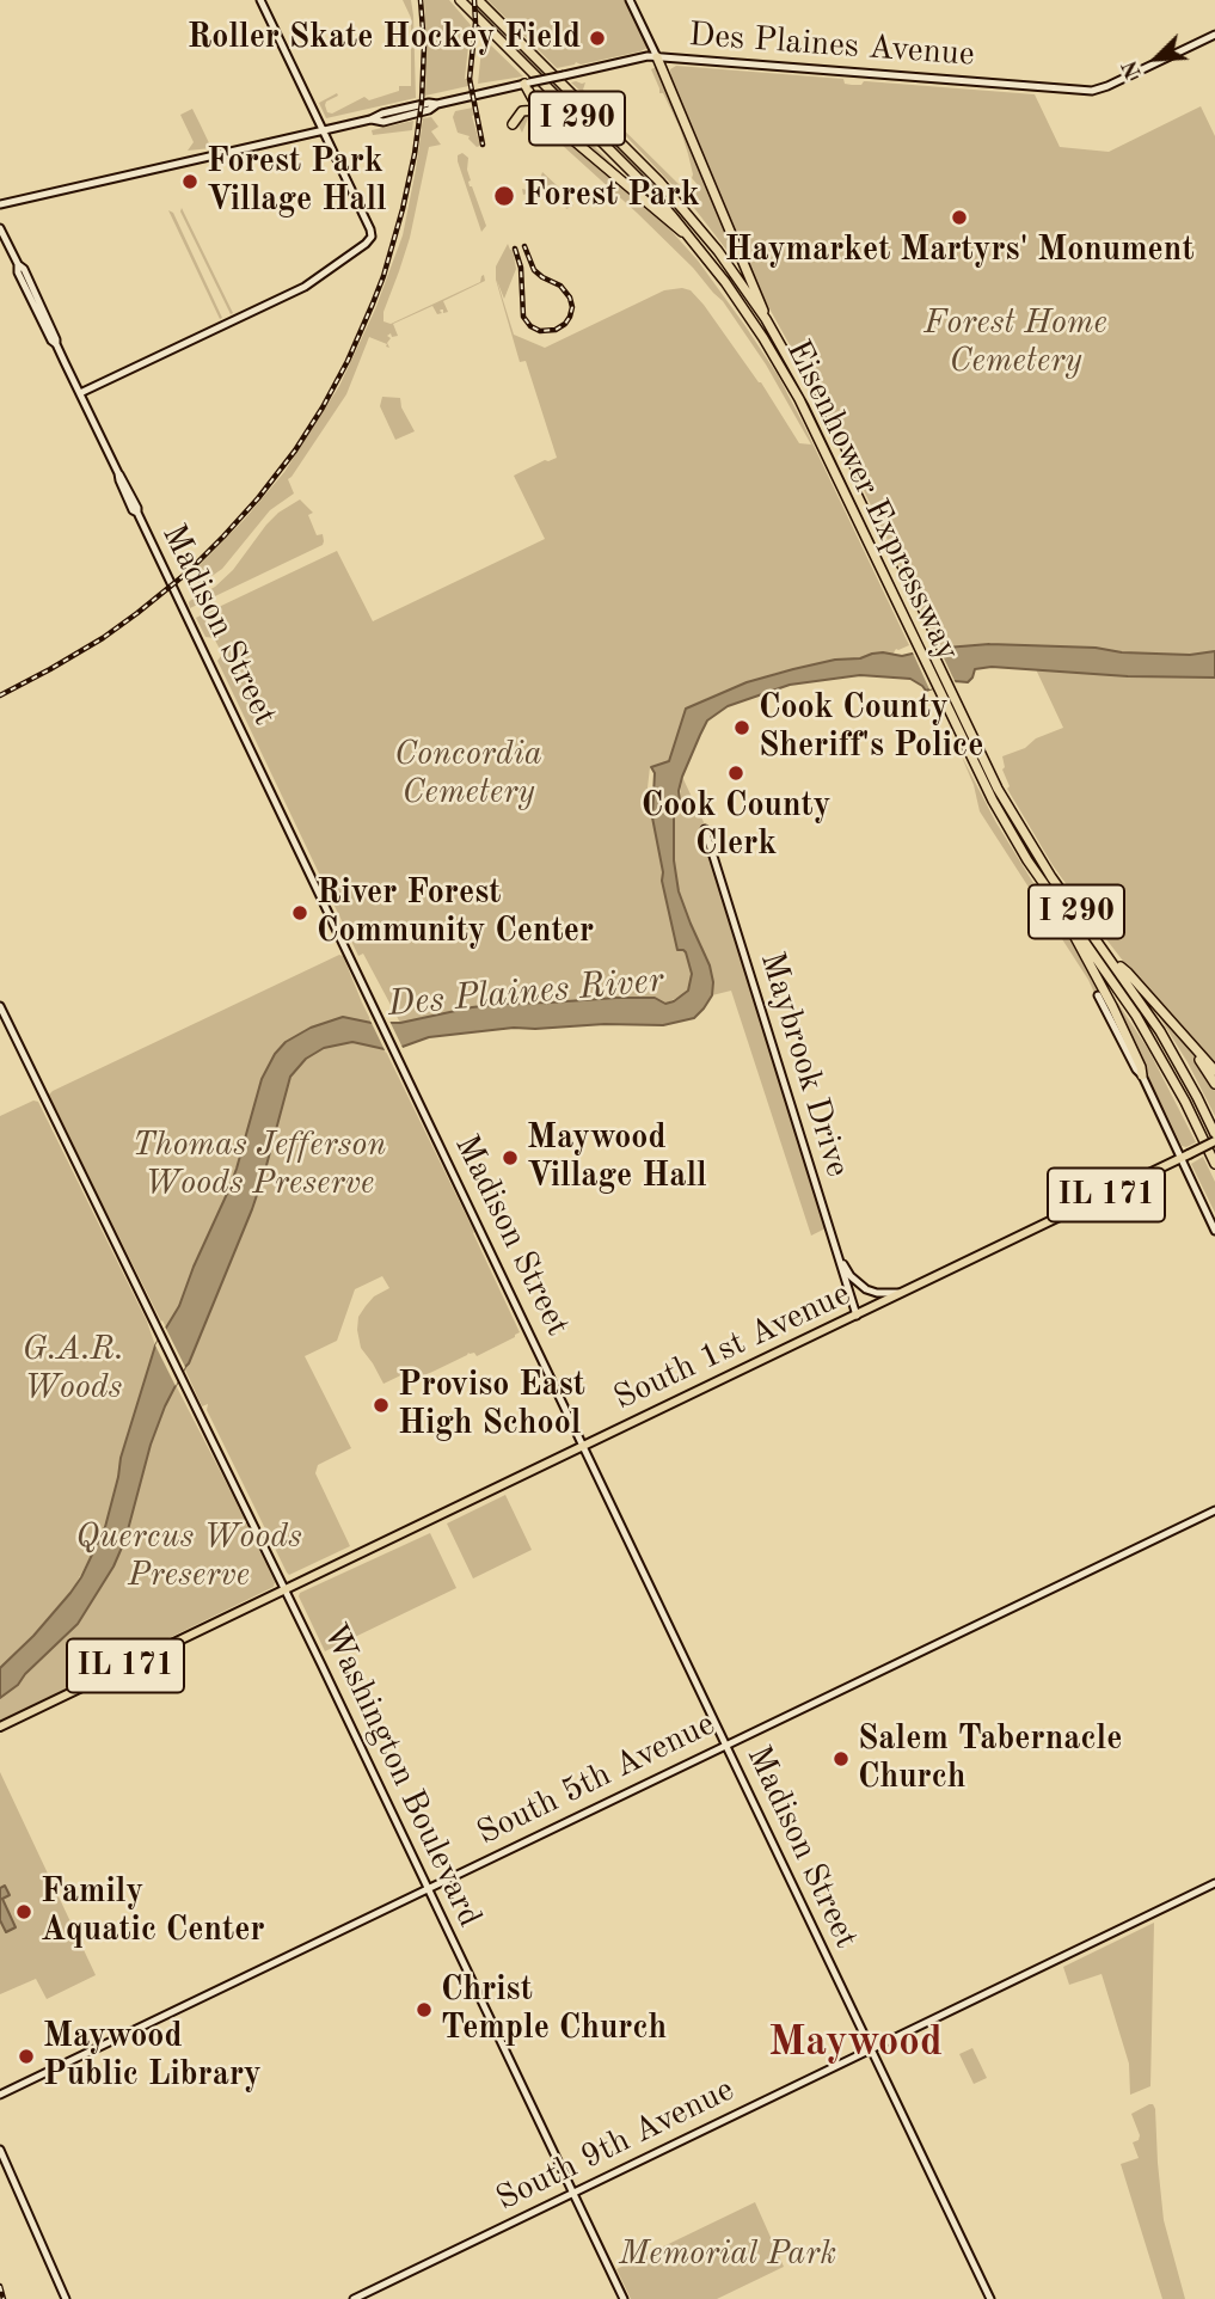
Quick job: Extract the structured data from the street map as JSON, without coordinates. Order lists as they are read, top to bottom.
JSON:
{
  "streets": {
    "highway": ["I 290", "Eisenhower Expressway"],
    "main road": ["IL 171", "South 1st Avenue"],
    "street": [
      "Des Plaines Avenue",
      "Madison Street",
      "Maybrook Drive",
      "Washington Boulevard",
      "South 5th Avenue",
      "South 9th Avenue"
    ]
  },
  "crossings": [
    ["Madison Street", "South 1st Avenue"],
    ["Madison Street", "South 5th Avenue"],
    ["Madison Street", "South 9th Avenue"],
    ["Maybrook Drive", "South 1st Avenue"],
    ["South 1st Avenue", "Washington Boulevard"],
    ["Washington Boulevard", "South 5th Avenue"],
    ["Washington Boulevard", "South 9th Avenue"]
  ],
  "districts": ["Maywood"],
  "water": ["Des Plaines River"],
  "parks": [
    "Forest Home Cemetery",
    "Concordia Cemetery",
    "Thomas Jefferson Woods Preserve",
    "G.A.R. Woods",
    "Quercus Woods Preserve",
    "Memorial Park"
  ],
  "places": [
    "Roller Skate Hockey Field",
    "Forest Park Village Hall",
    "Forest Park",
    "Haymarket Martyrs' Monument",
    "Cook County Sheriff's Police",
    "Cook County Clerk",
    "River Forest Community Center",
    "Maywood Village Hall",
    "Proviso East High School",
    "Salem Tabernacle Church",
    "Family Aquatic Center",
    "Christ Temple Church",
    "Maywood Public Library"
  ],
  "north": "bottom left"
}
